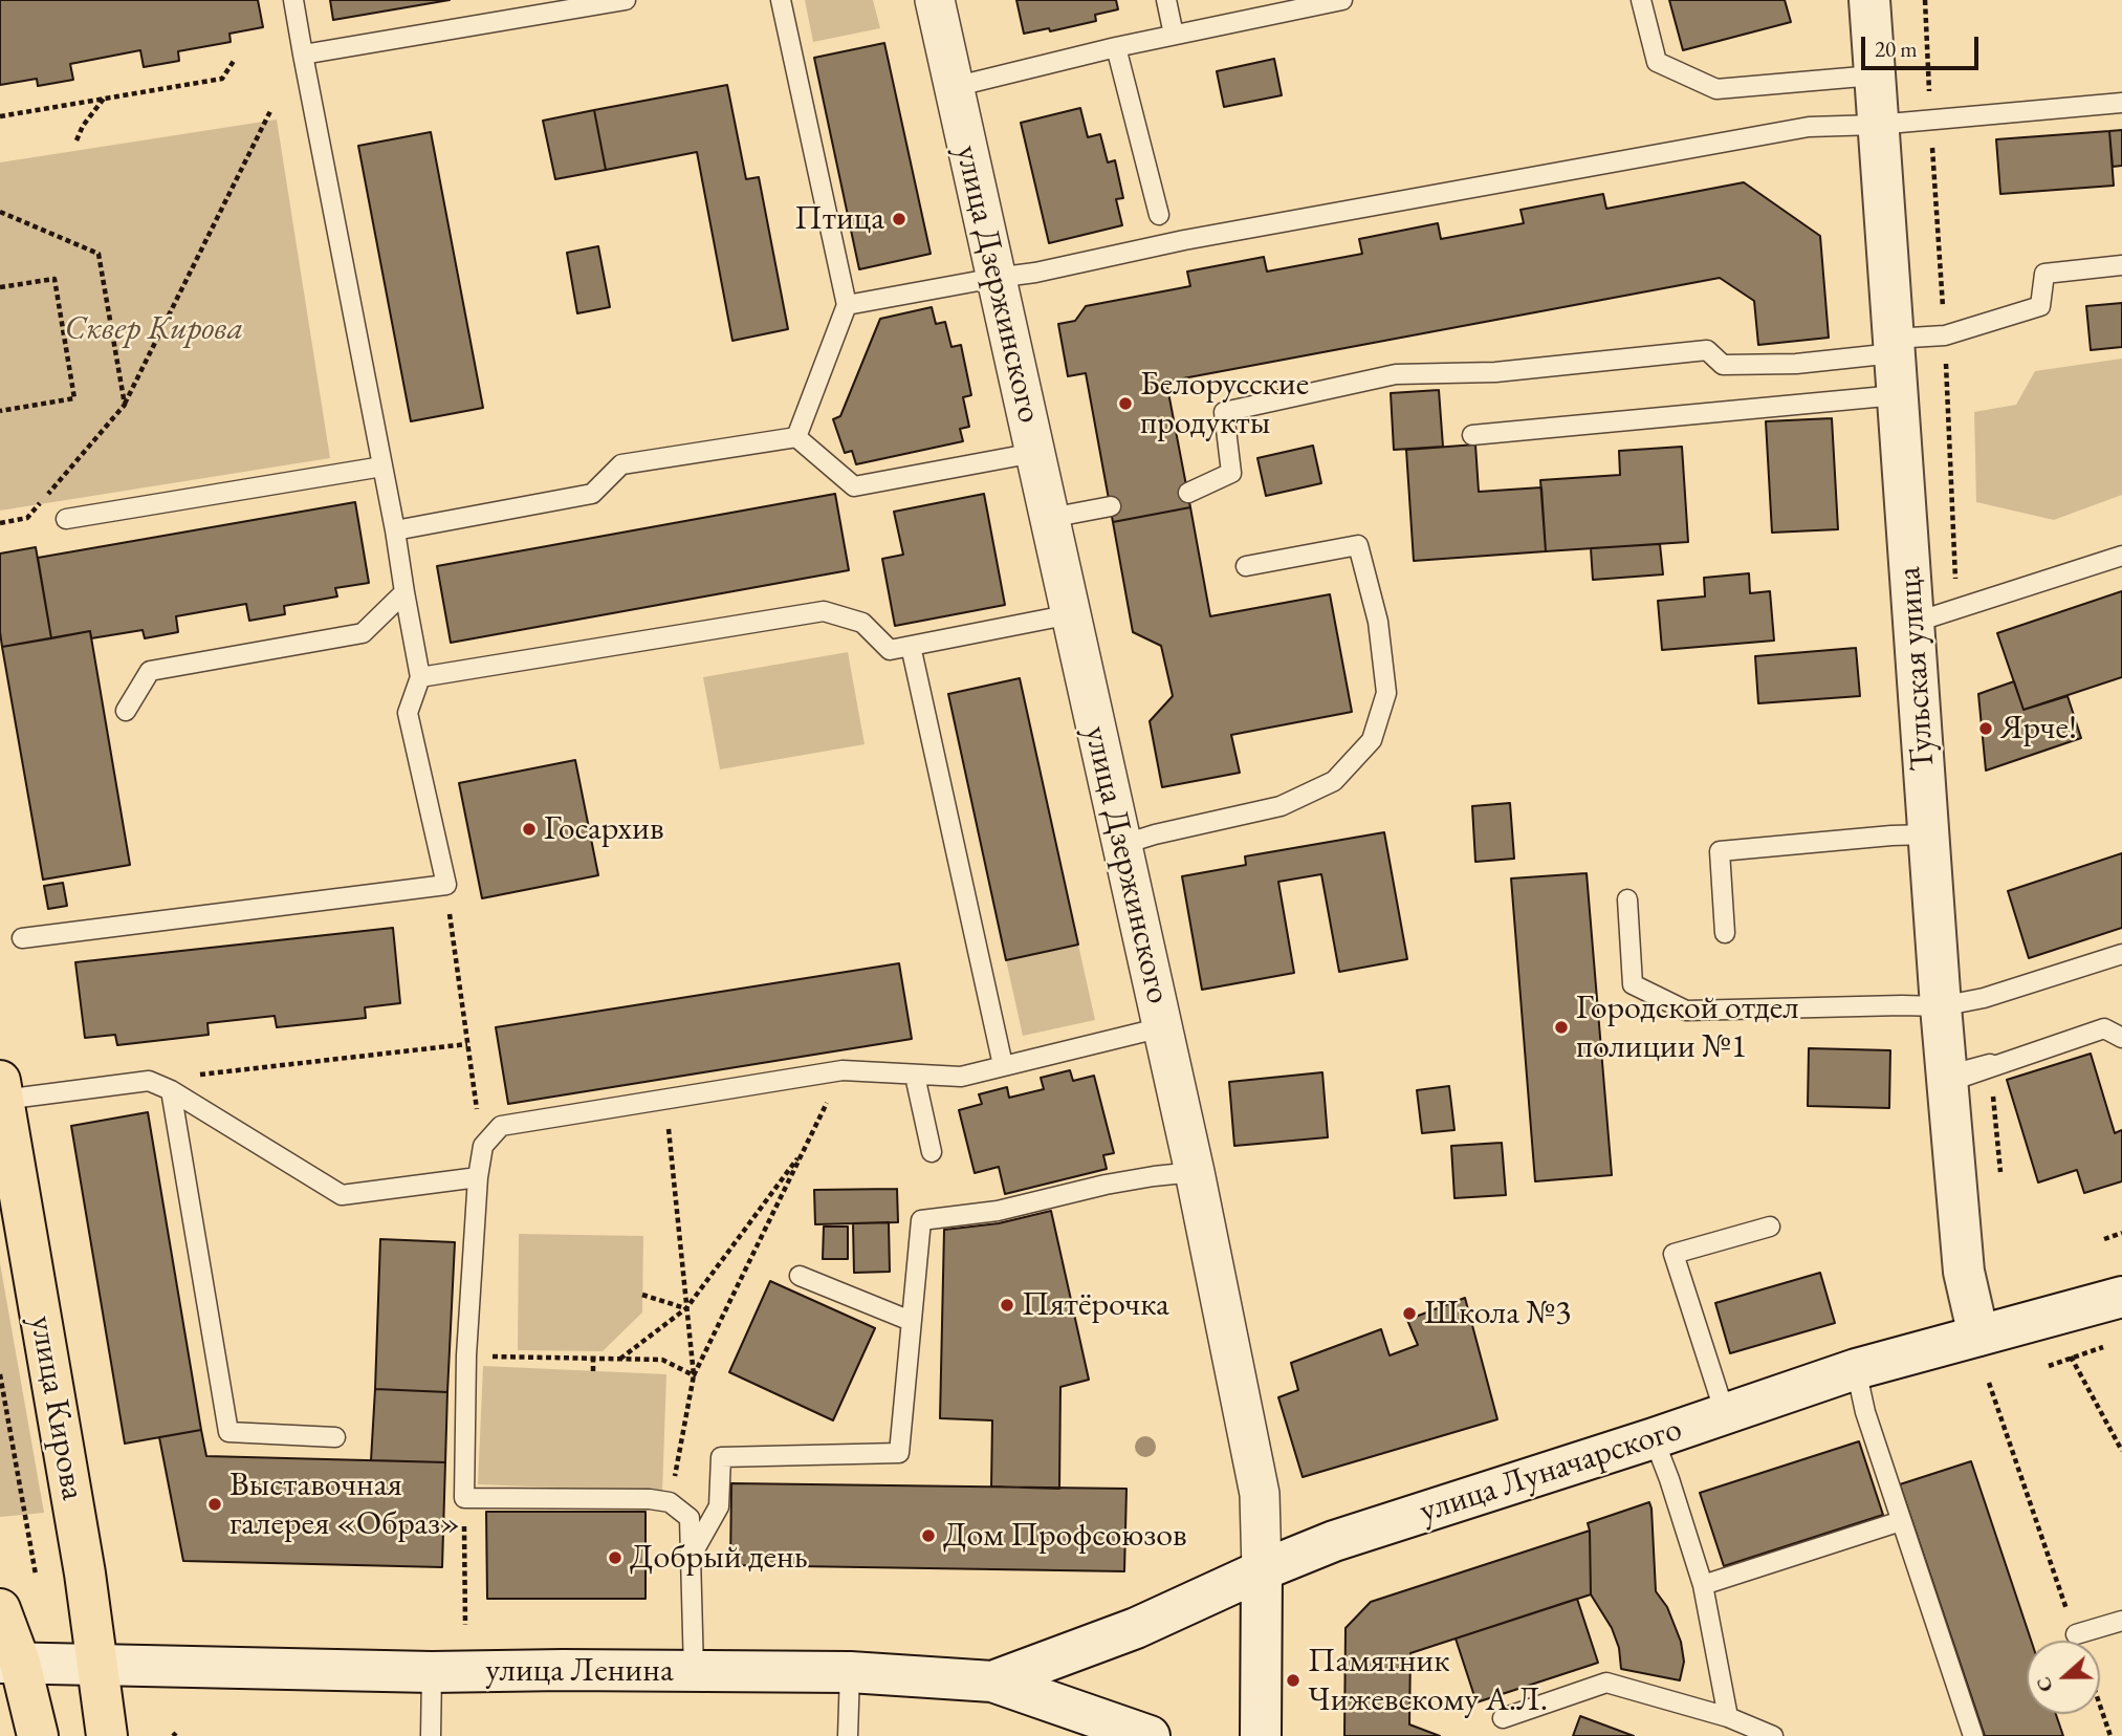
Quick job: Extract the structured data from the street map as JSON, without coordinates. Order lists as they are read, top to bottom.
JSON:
{
  "streets": {
    "main road": [
      "улица Дзержинского",
      "Тульская улица",
      "улица Кирова",
      "улица Луначарского",
      "улица Ленина"
    ]
  },
  "crossings": [
    ["улица Дзержинского", "улица Луначарского"],
    ["Тульская улица", "улица Луначарского"],
    ["улица Кирова", "улица Ленина"],
    ["улица Луначарского", "улица Ленина"]
  ],
  "parks": ["Сквер Кирова"],
  "places": [
    "Птица",
    "Белорусские продукты",
    "Ярче!",
    "Госархив",
    "Городской отдел полиции №1",
    "Пятёрочка",
    "Школа №3",
    "Выставочная галерея «Образ»",
    "Дом Профсоюзов",
    "Добрый день",
    "Памятник Чижевскому А.Л."
  ],
  "scale_bar": "20 m",
  "north": "left"
}
